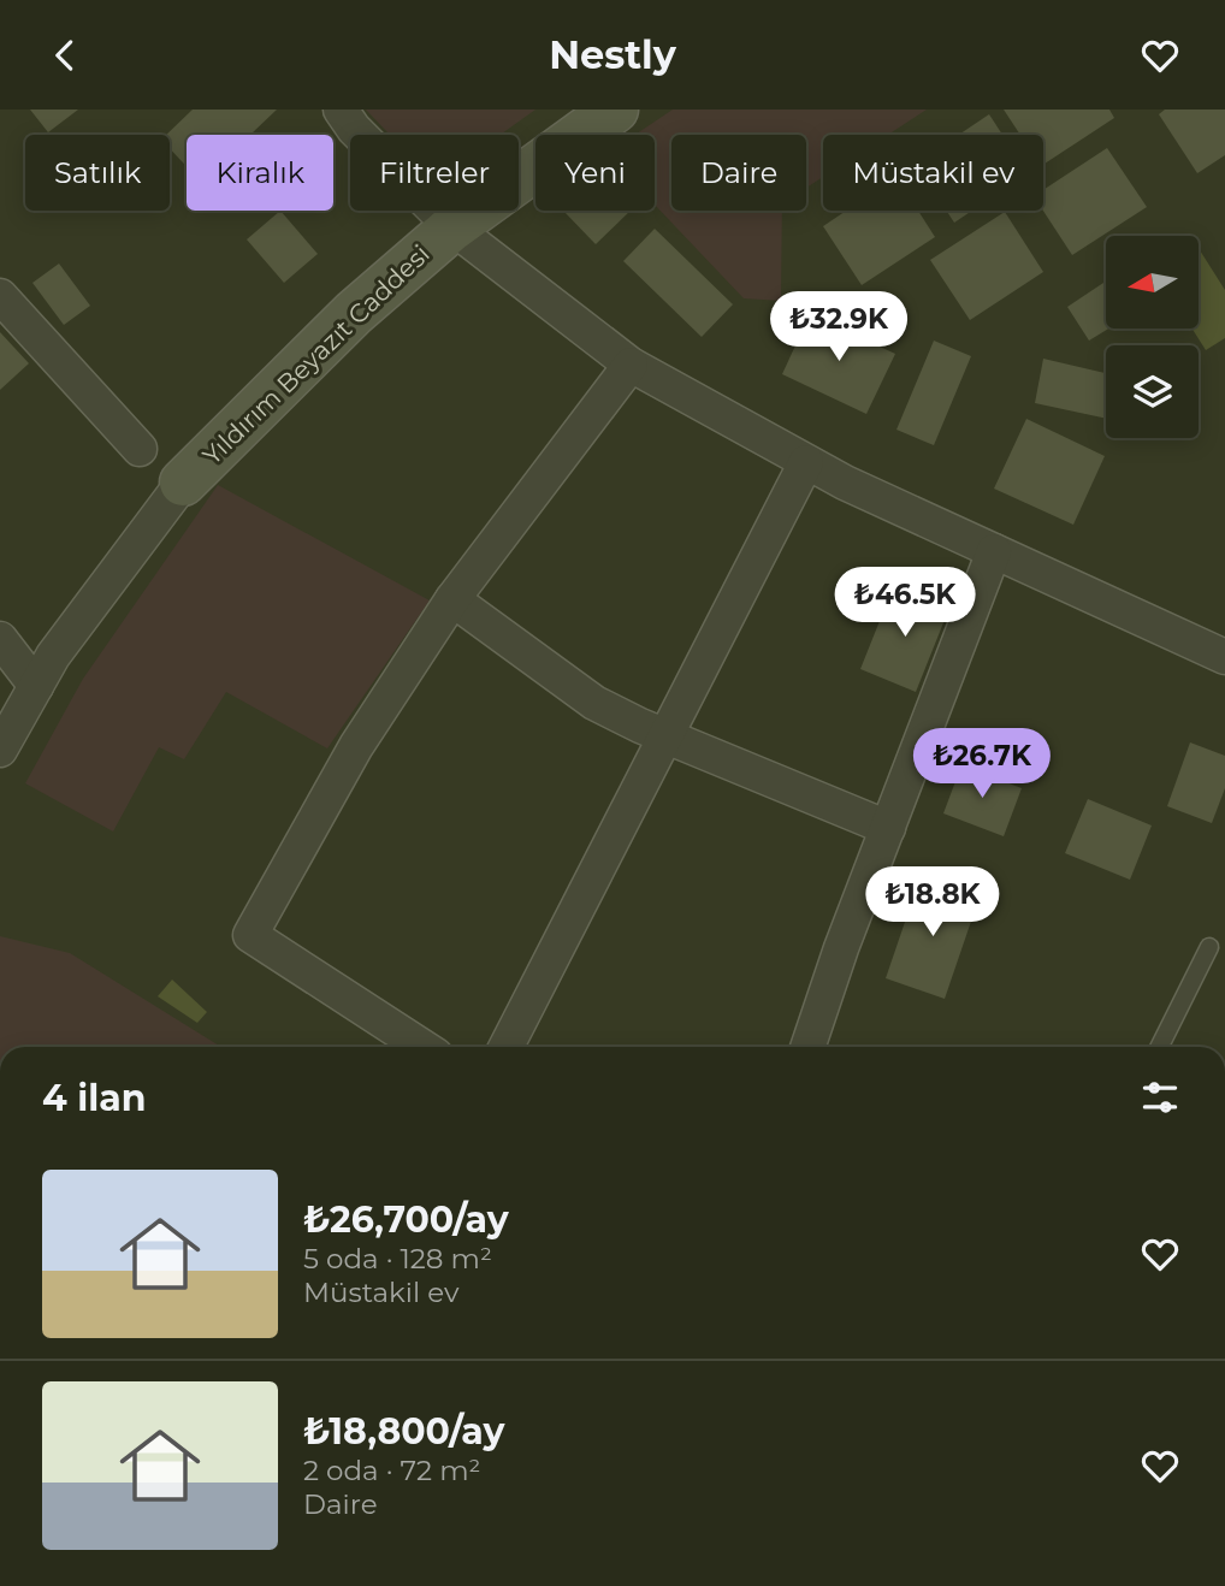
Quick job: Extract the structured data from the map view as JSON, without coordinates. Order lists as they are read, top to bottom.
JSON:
{
  "streets": {
    "street": ["Yıldırım Beyazıt Caddesi"]
  },
  "north": "left",
  "page": {
    "header": "Nestly",
    "chip": [
      "Satılık",
      "Kiralık",
      "Filtreler",
      "Yeni",
      "Daire",
      "Müstakil ev"
    ],
    "price": [
      "₺32.9K",
      "₺46.5K",
      "₺26.7K",
      "₺18.8K"
    ],
    "heading": "4 ilan",
    "list": [
      {
        "name": "₺26,700/ay",
        "note": "5 oda · 128 m² · Müstakil ev"
      },
      {
        "name": "₺18,800/ay",
        "note": "2 oda · 72 m² · Daire"
      }
    ]
  }
}
